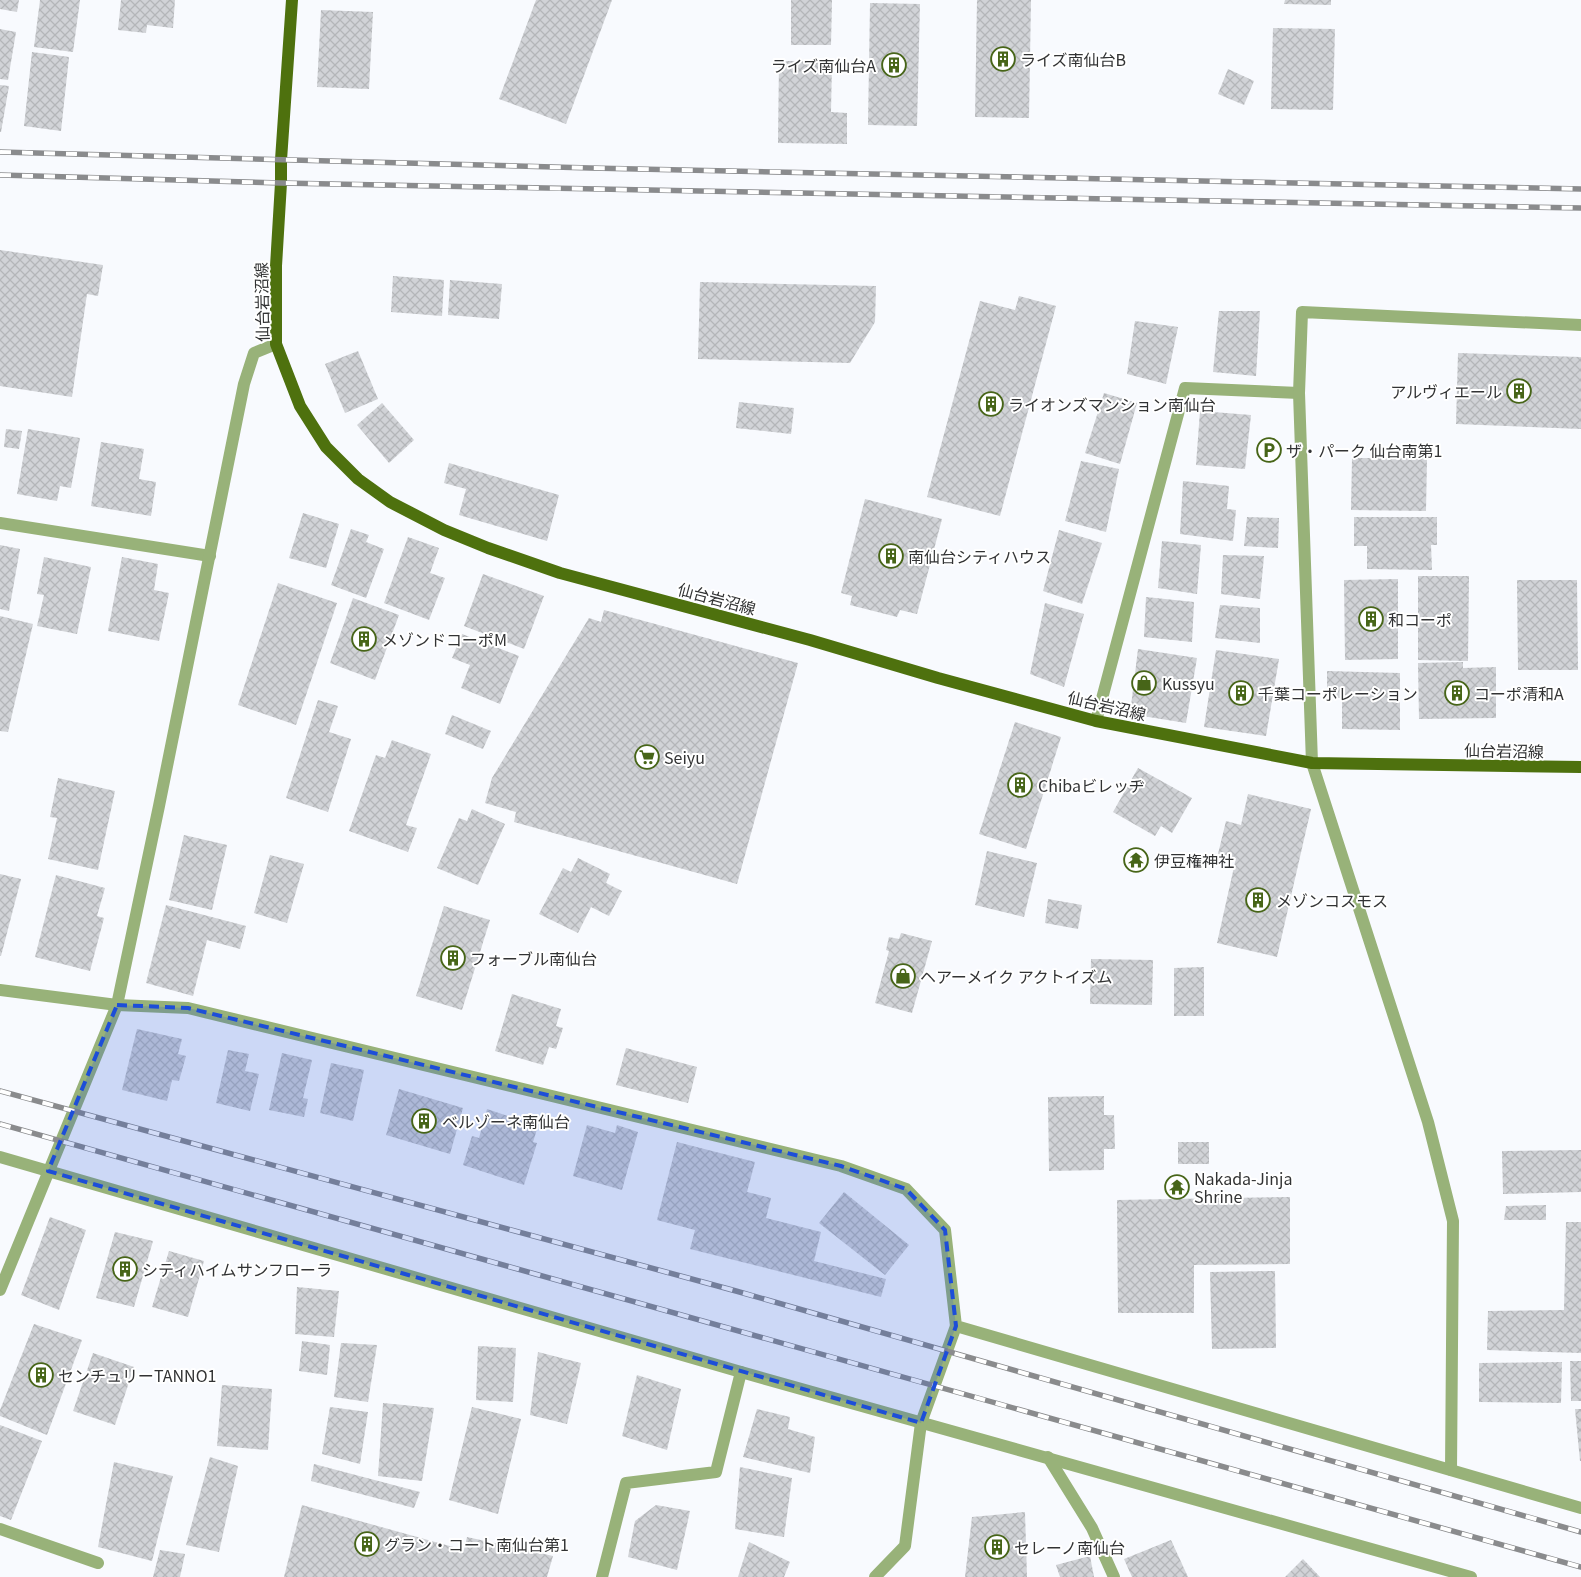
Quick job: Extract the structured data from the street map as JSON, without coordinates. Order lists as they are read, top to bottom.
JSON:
{
  "streets": {
    "main road": ["仙台岩沼線"]
  },
  "places": {
    "building": [
      "ライズ南仙台B",
      "ライズ南仙台A",
      "アルヴィエール",
      "ライオンズマンション南仙台",
      "南仙台シティハウス",
      "和コーポ",
      "メゾンドコーポM",
      "千葉コーポレーション",
      "コーポ清和A",
      "Chibaビレッヂ",
      "メゾンコスモス",
      "フォーブル南仙台",
      "ベルゾーネ南仙台",
      "シティハイムサンフローラ",
      "センチュリーTANNO1",
      "グラン・コート南仙台第1",
      "セレーノ南仙台"
    ],
    "parking": ["ザ・パーク 仙台南第1"],
    "shop": ["Kussyu", "ヘアーメイク アクトイズム"],
    "supermarket": ["Seiyu"],
    "temple": ["伊豆権神社", "Nakada-Jinja Shrine"]
  }
}
